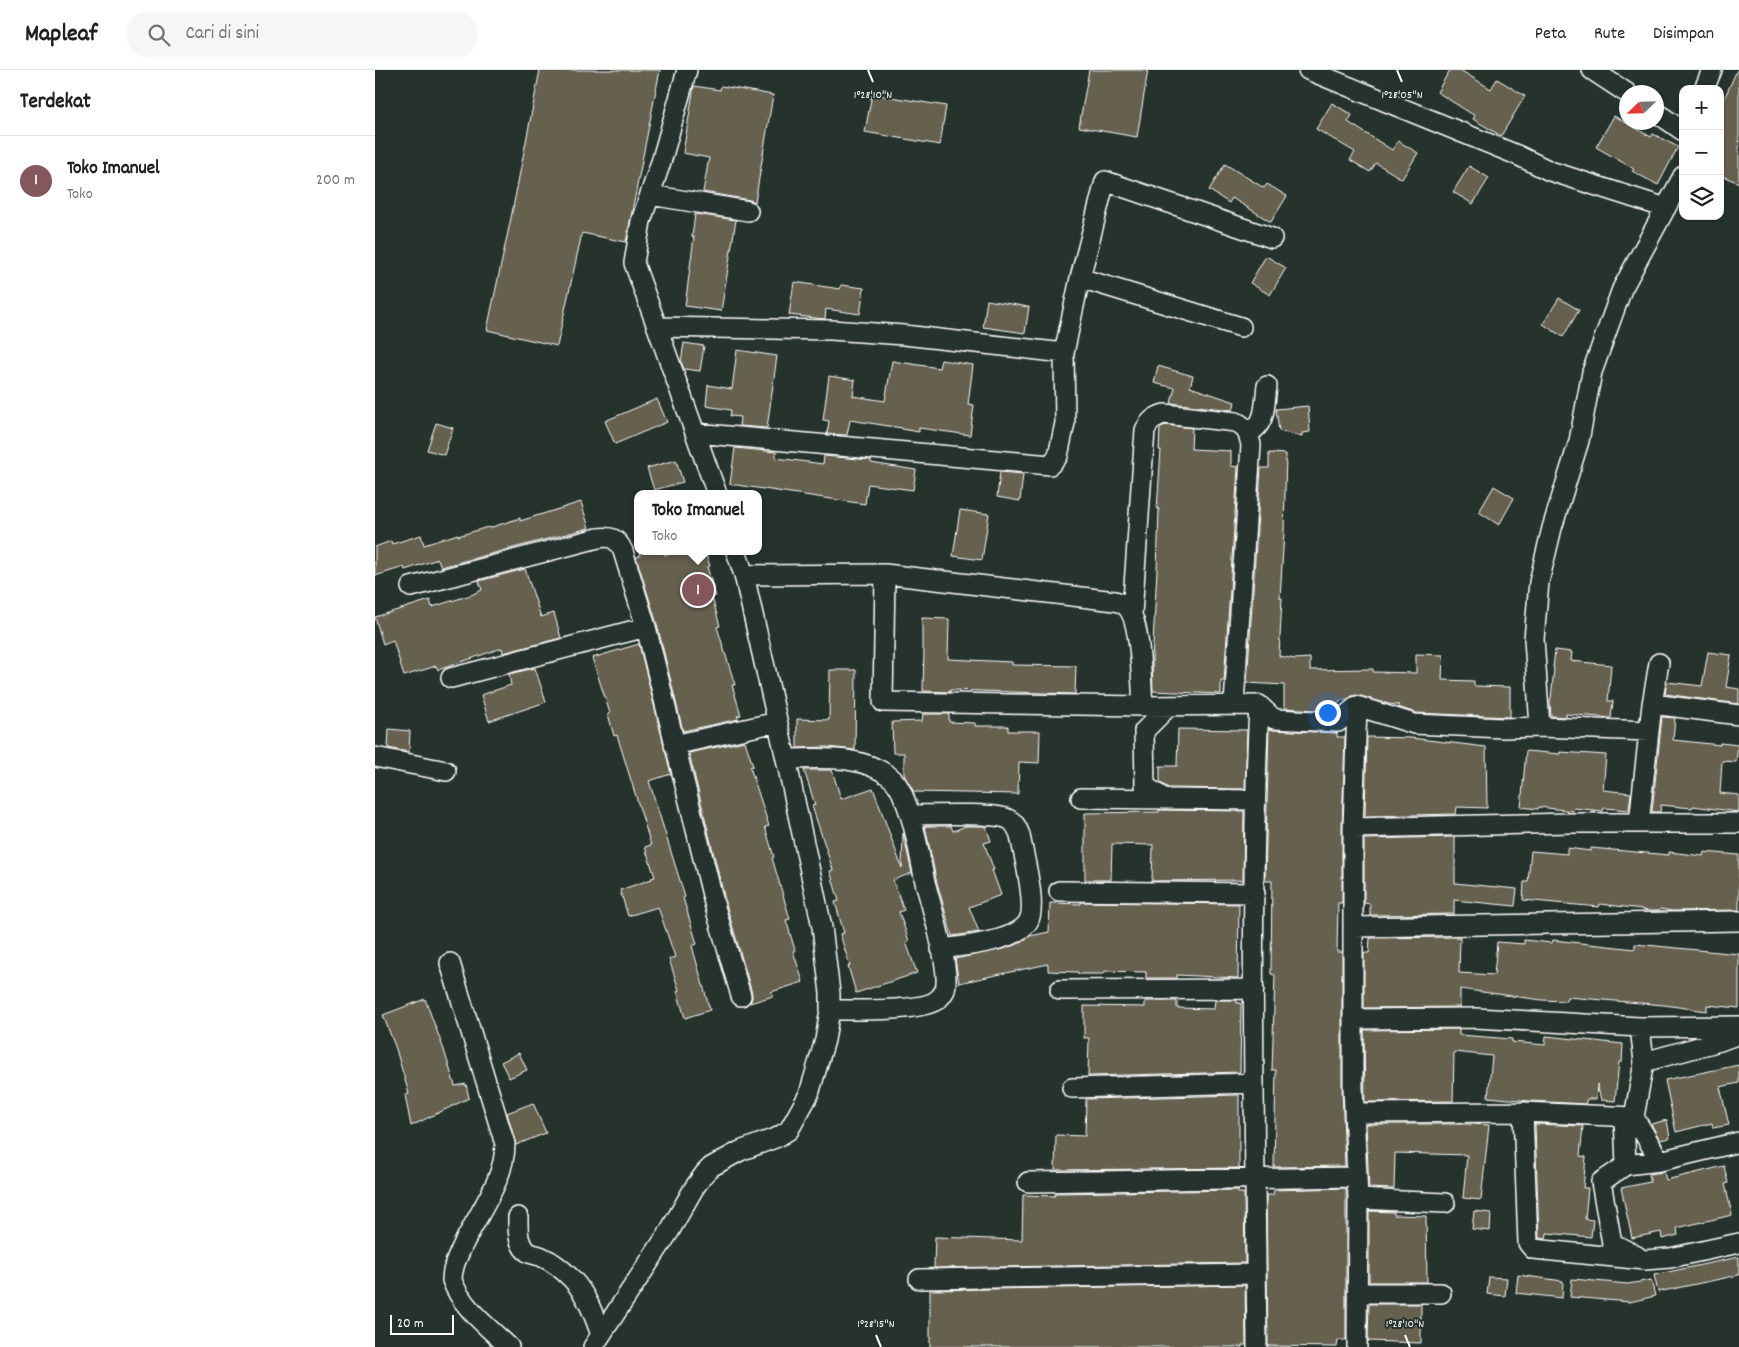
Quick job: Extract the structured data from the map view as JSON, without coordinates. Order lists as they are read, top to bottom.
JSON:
{
  "scale_bar": "20 m",
  "north": "bottom left",
  "page": {
    "header": "Mapleaf",
    "search": "Cari di sini",
    "nav": ["Peta", "Rute", "Disimpan"],
    "heading": "Terdekat",
    "map_buttons": ["+", "−"],
    "list": [
      {
        "mark": "1",
        "name": "Toko Imanuel",
        "note": "Toko",
        "value": "200 m"
      }
    ],
    "popup": ["Toko Imanuel", "Toko"],
    "pins": "1",
    "scale": "20 m"
  },
  "coordinates": ["1°28'10\"N", "1°28'05\"N", "1°28'15\"N"]
}
